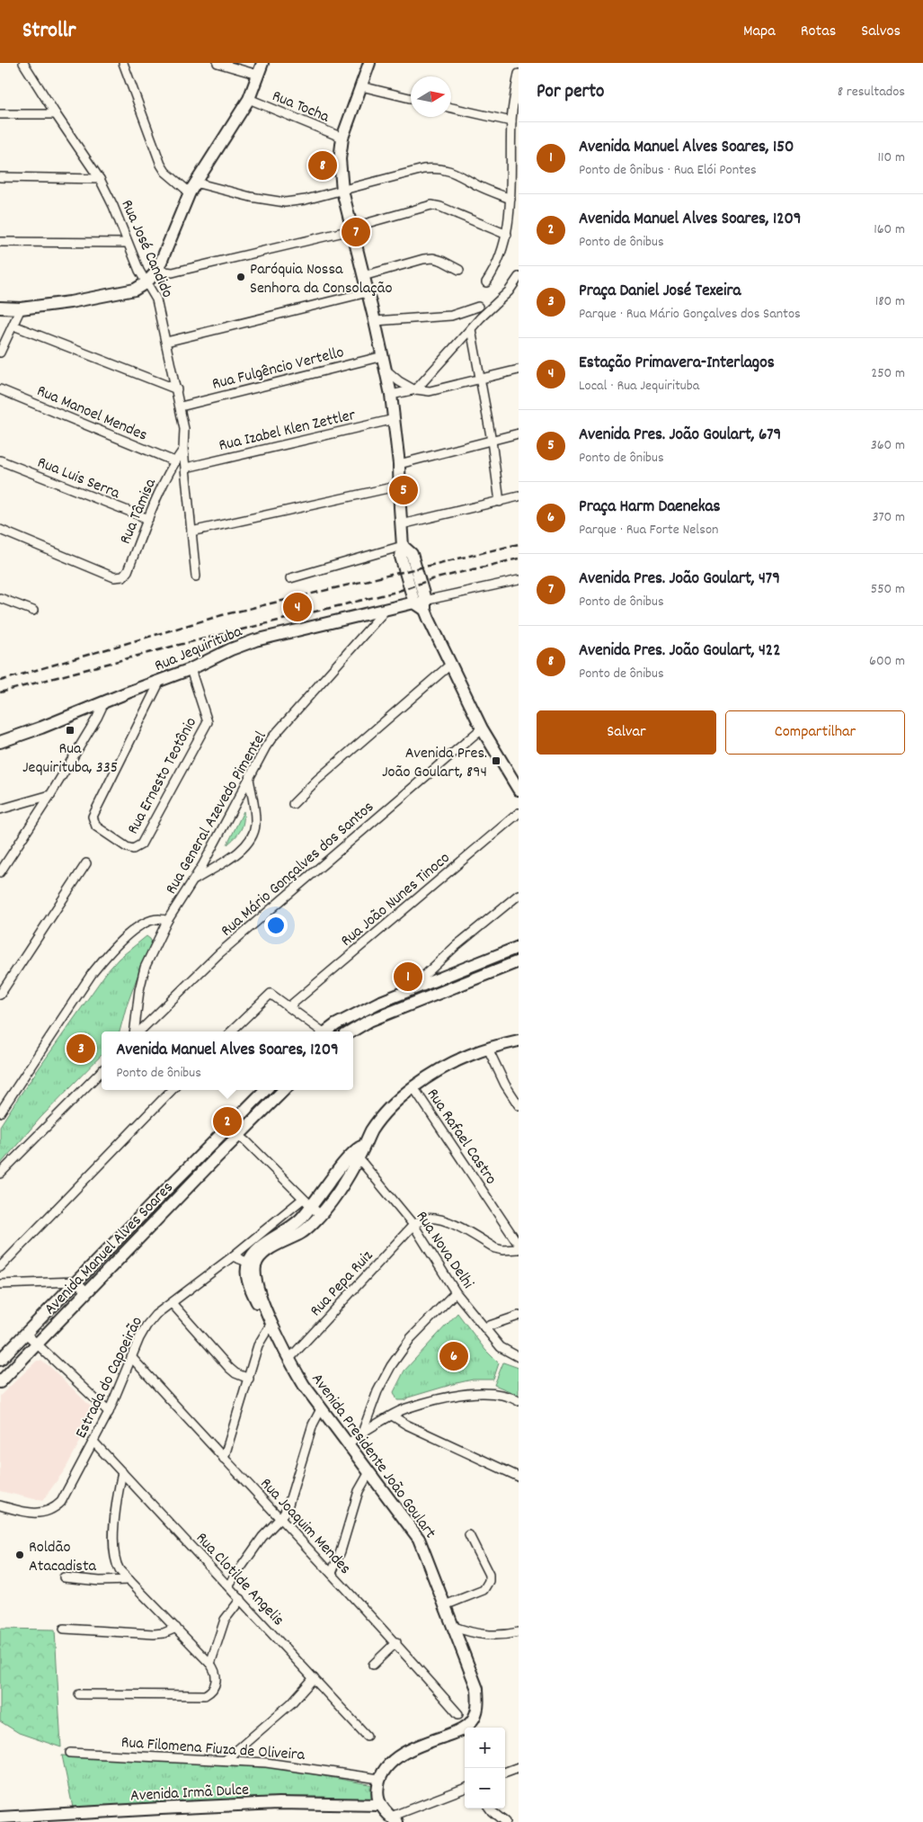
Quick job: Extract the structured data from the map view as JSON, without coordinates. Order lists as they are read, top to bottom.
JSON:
{
  "streets": {
    "street": [
      "Rua Tocha",
      "Rua José Candido",
      "Rua Fulgêncio Vertello",
      "Rua Manoel Mendes",
      "Rua Izabel Klen Zettler",
      "Rua Luis Serra",
      "Rua Tâmisa",
      "Rua Jequirituba",
      "Rua Ernesto Teotônio",
      "Rua General Azevedo Pimentel",
      "Rua Mário Gonçalves dos Santos",
      "Rua João Nunes Tinoco",
      "Rua Rafael Castro",
      "Avenida Manuel Alves Soares",
      "Rua Nova Delhi",
      "Rua Pepa Ruiz",
      "Estrada do Capoeirão",
      "Avenida Presidente João Goulart",
      "Rua Joaquim Mendes",
      "Rua Clotilde Angelis",
      "Rua Filomena Fiuza de Oliveira",
      "Avenida Irmã Dulce"
    ]
  },
  "crossings": [
    ["Rua José Candido", "Rua Fulgêncio Vertello"],
    ["Rua José Candido", "Rua Izabel Klen Zettler"],
    ["Rua José Candido", "Rua Tâmisa"],
    ["Rua Manoel Mendes", "Rua Tâmisa"],
    ["Rua Luis Serra", "Rua Tâmisa"],
    ["Rua Jequirituba", "Rua Ernesto Teotônio"],
    ["Rua Jequirituba", "Rua General Azevedo Pimentel"],
    ["Rua Nova Delhi", "Rua Pepa Ruiz"],
    ["Rua Pepa Ruiz", "Avenida Presidente João Goulart"],
    ["Estrada do Capoeirão", "Rua Joaquim Mendes"],
    ["Estrada do Capoeirão", "Rua Clotilde Angelis"],
    ["Avenida Presidente João Goulart", "Rua Filomena Fiuza de Oliveira"]
  ],
  "places": {
    "other": ["Paróquia Nossa Senhora da Consolação", "Roldão Atacadista"],
    "transit": ["Rua Jequirituba, 335", "Avenida Pres. João Goulart, 894"]
  },
  "north": "right",
  "page": {
    "header": "Strollr",
    "nav": ["Mapa", "Rotas", "Salvos"],
    "heading": ["Por perto", "8 resultados"],
    "list": [
      {
        "mark": "1",
        "name": "Avenida Manuel Alves Soares, 150",
        "note": "Ponto de ônibus · Rua Elói Pontes",
        "value": "110 m"
      },
      {
        "mark": "2",
        "name": "Avenida Manuel Alves Soares, 1209",
        "note": "Ponto de ônibus",
        "value": "160 m"
      },
      {
        "mark": "3",
        "name": "Praça Daniel José Texeira",
        "note": "Parque · Rua Mário Gonçalves dos Santos",
        "value": "180 m"
      },
      {
        "mark": "4",
        "name": "Estação Primavera-Interlagos",
        "note": "Local · Rua Jequirituba",
        "value": "250 m"
      },
      {
        "mark": "5",
        "name": "Avenida Pres. João Goulart, 679",
        "note": "Ponto de ônibus",
        "value": "360 m"
      },
      {
        "mark": "6",
        "name": "Praça Harm Daenekas",
        "note": "Parque · Rua Forte Nelson",
        "value": "370 m"
      },
      {
        "mark": "7",
        "name": "Avenida Pres. João Goulart, 479",
        "note": "Ponto de ônibus",
        "value": "550 m"
      },
      {
        "mark": "8",
        "name": "Avenida Pres. João Goulart, 422",
        "note": "Ponto de ônibus",
        "value": "600 m"
      }
    ],
    "pins": [
      "8",
      "7",
      "5",
      "4",
      "1",
      "3",
      "2",
      "6"
    ],
    "buttons": ["Salvar", "Compartilhar"],
    "popup": ["Avenida Manuel Alves Soares, 1209", "Ponto de ônibus"],
    "map_buttons": ["+", "−"]
  }
}
